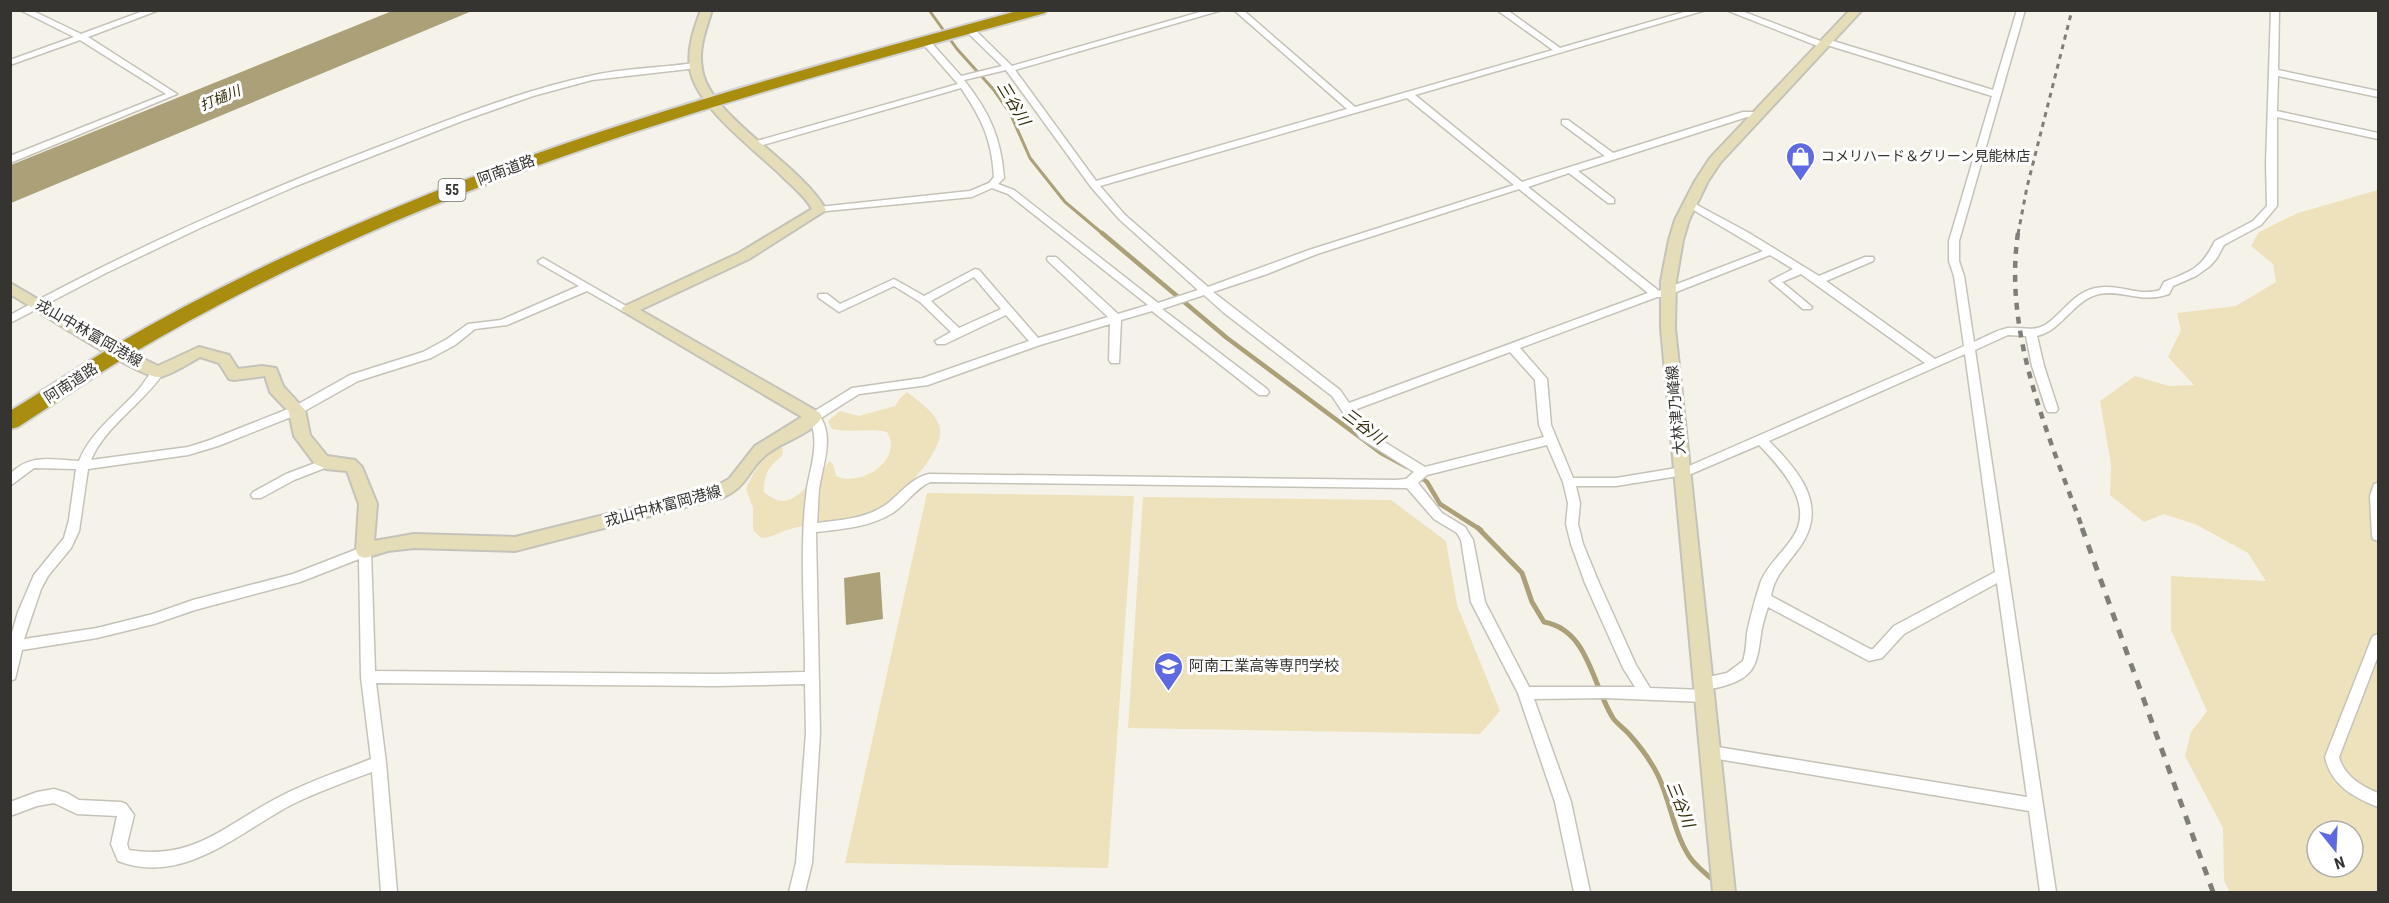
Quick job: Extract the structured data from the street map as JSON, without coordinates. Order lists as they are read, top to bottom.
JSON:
{
  "streets": {
    "highway": ["阿南道路", "55"],
    "main road": ["戎山中林富岡港線", "大林津乃峰線"]
  },
  "crossings": [
    ["阿南道路", "戎山中林富岡港線"]
  ],
  "water": ["打樋川", "三谷川"],
  "places": {
    "shop": ["コメリハード＆グリーン見能林店"],
    "school or university": ["阿南工業高等専門学校"]
  },
  "north": "bottom"
}
